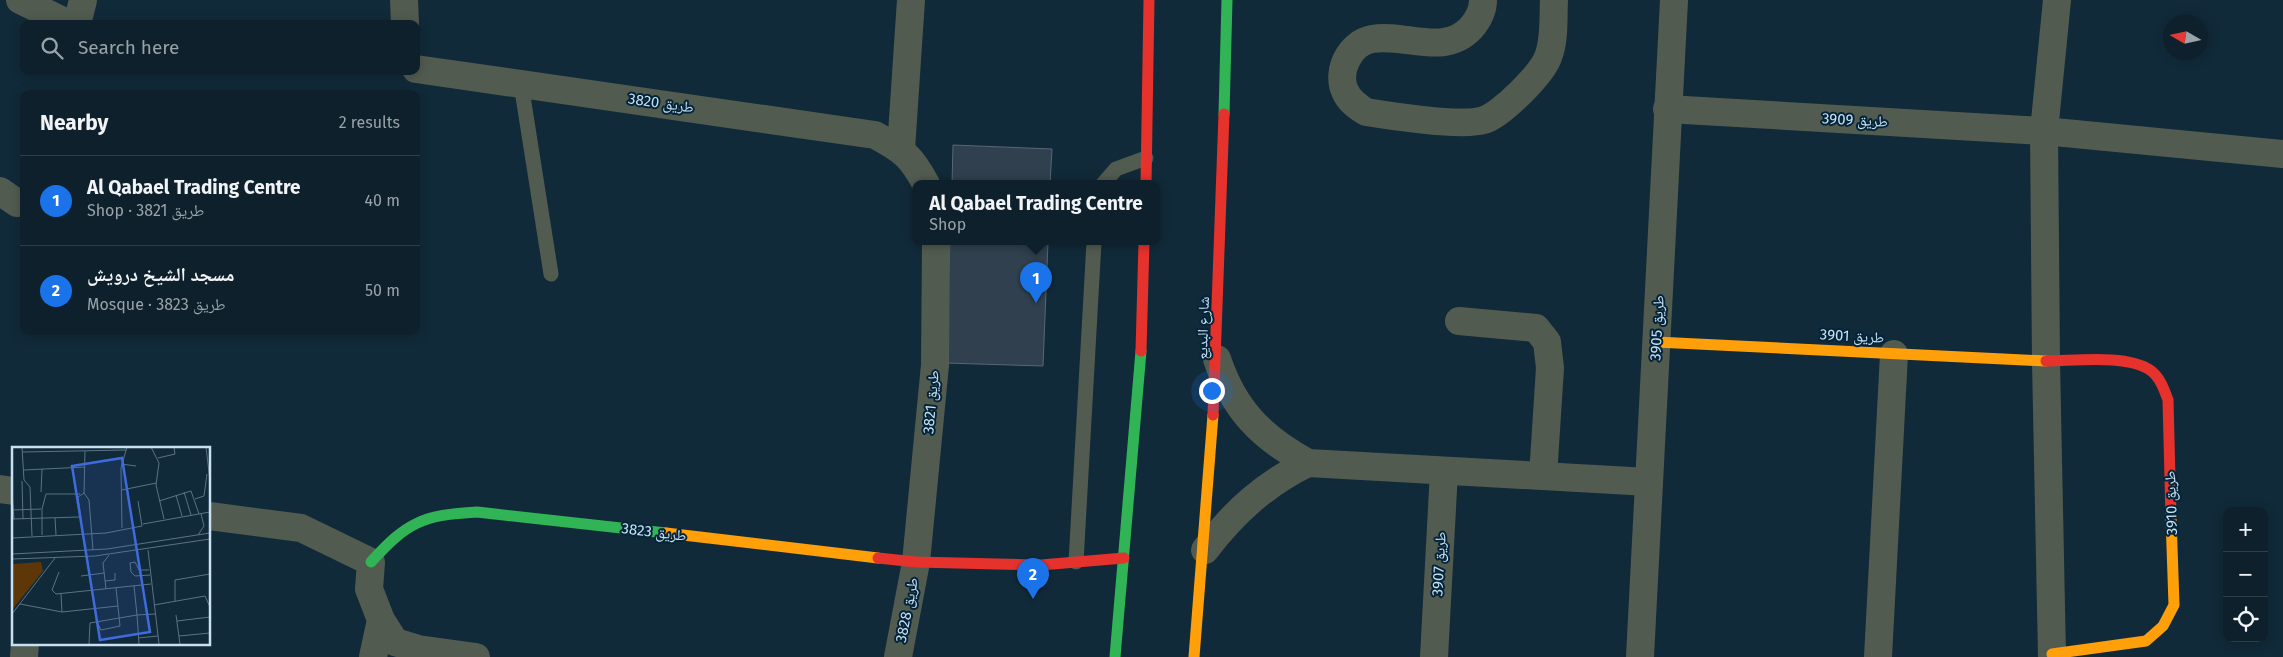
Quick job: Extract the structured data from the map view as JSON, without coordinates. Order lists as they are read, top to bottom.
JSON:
{
  "streets": {
    "street": [
      "طريق 3820",
      "طريق 3909",
      "شارع البديع",
      "طريق 3905",
      "طريق 3901",
      "طريق 3821",
      "طريق 3910",
      "طريق 3823",
      "طريق 3907",
      "طريق 3828"
    ]
  },
  "crossings": [
    ["طريق 3909", "طريق 3905"],
    ["طريق 3909", "طريق 3910"],
    ["طريق 3905", "طريق 3901"],
    ["طريق 3901", "طريق 3910"],
    ["طريق 3821", "طريق 3823"],
    ["طريق 3821", "طريق 3828"],
    ["طريق 3823", "طريق 3828"]
  ],
  "north": "left",
  "page": {
    "search": "Search here",
    "heading": ["Nearby", "2 results"],
    "list": [
      {
        "mark": "1",
        "name": "Al Qabael Trading Centre",
        "note": "Shop · طريق 3821",
        "value": "40 m"
      },
      {
        "mark": "2",
        "name": "مسجد الشيخ درويش",
        "note": "Mosque · طريق 3823",
        "value": "50 m"
      }
    ],
    "popup": ["Al Qabael Trading Centre", "Shop"],
    "pins": ["1", "2"],
    "map_buttons": ["+", "−"]
  }
}
